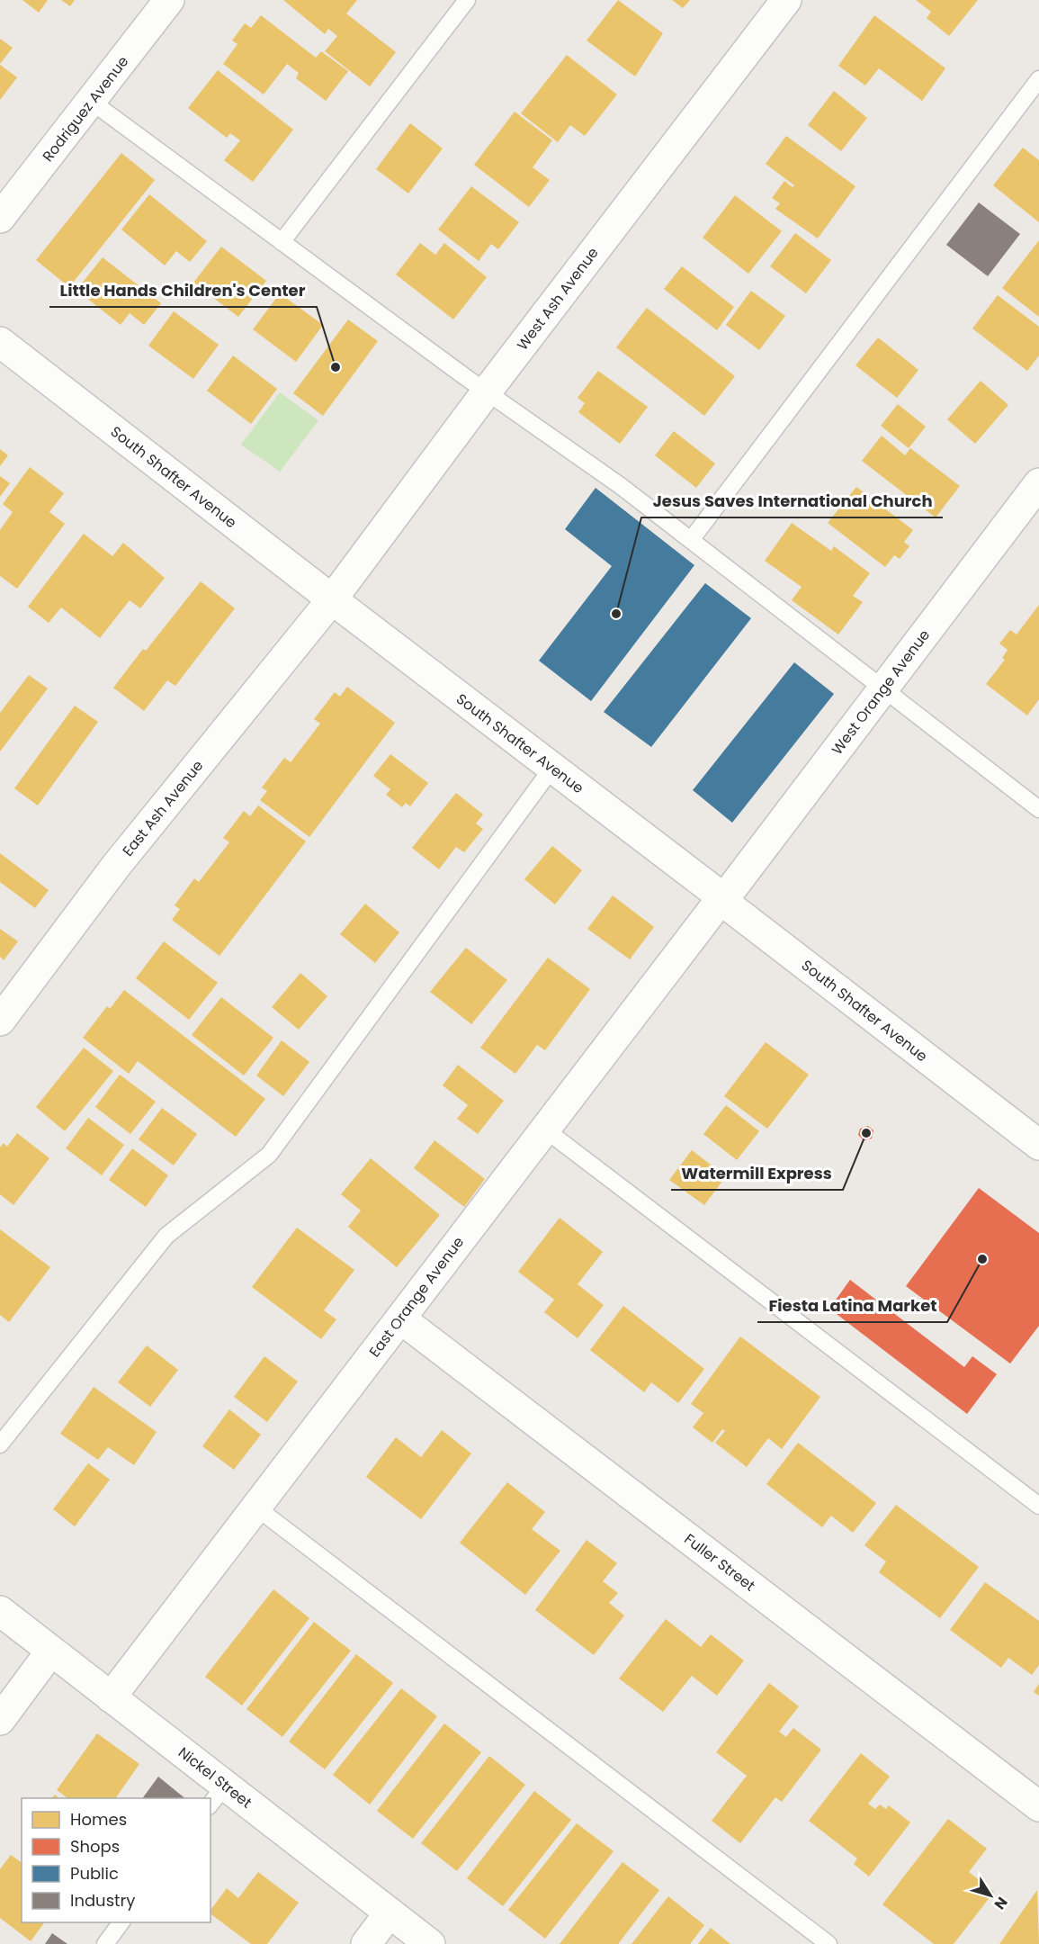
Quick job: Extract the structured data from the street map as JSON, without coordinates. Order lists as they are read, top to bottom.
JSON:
{
  "streets": {
    "street": [
      "Rodriguez Avenue",
      "West Ash Avenue",
      "South Shafter Avenue",
      "West Orange Avenue",
      "East Ash Avenue",
      "East Orange Avenue",
      "Fuller Street",
      "Nickel Street"
    ]
  },
  "crossings": [
    ["West Ash Avenue", "South Shafter Avenue"],
    ["West Ash Avenue", "East Ash Avenue"],
    ["South Shafter Avenue", "West Orange Avenue"],
    ["South Shafter Avenue", "East Ash Avenue"],
    ["South Shafter Avenue", "East Orange Avenue"],
    ["West Orange Avenue", "East Orange Avenue"],
    ["East Orange Avenue", "Fuller Street"],
    ["East Orange Avenue", "Nickel Street"]
  ],
  "places": [
    "Little Hands Children's Center",
    "Jesus Saves International Church",
    "Watermill Express",
    "Fiesta Latina Market"
  ],
  "legend": [
    "Homes",
    "Shops",
    "Public",
    "Industry"
  ],
  "north": "bottom right"
}
